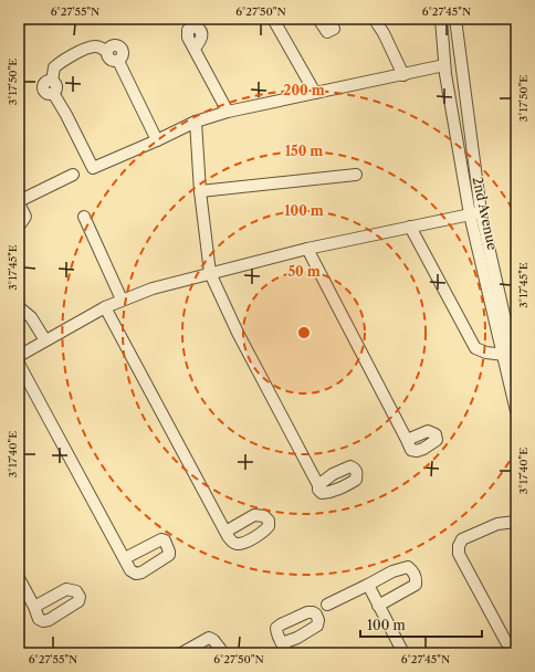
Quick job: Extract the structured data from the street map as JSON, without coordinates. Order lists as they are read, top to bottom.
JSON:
{
  "streets": {
    "street": ["2nd Avenue"]
  },
  "scale_bar": "100 m",
  "coordinates": [
    "6°27'55\"N",
    "6°27'50\"N",
    "6°27'45\"N",
    "3°17'50\"E",
    "3°17'45\"E",
    "3°17'40\"E"
  ],
  "rings": [
    "200 m",
    "150 m",
    "100 m",
    "50 m"
  ]
}
